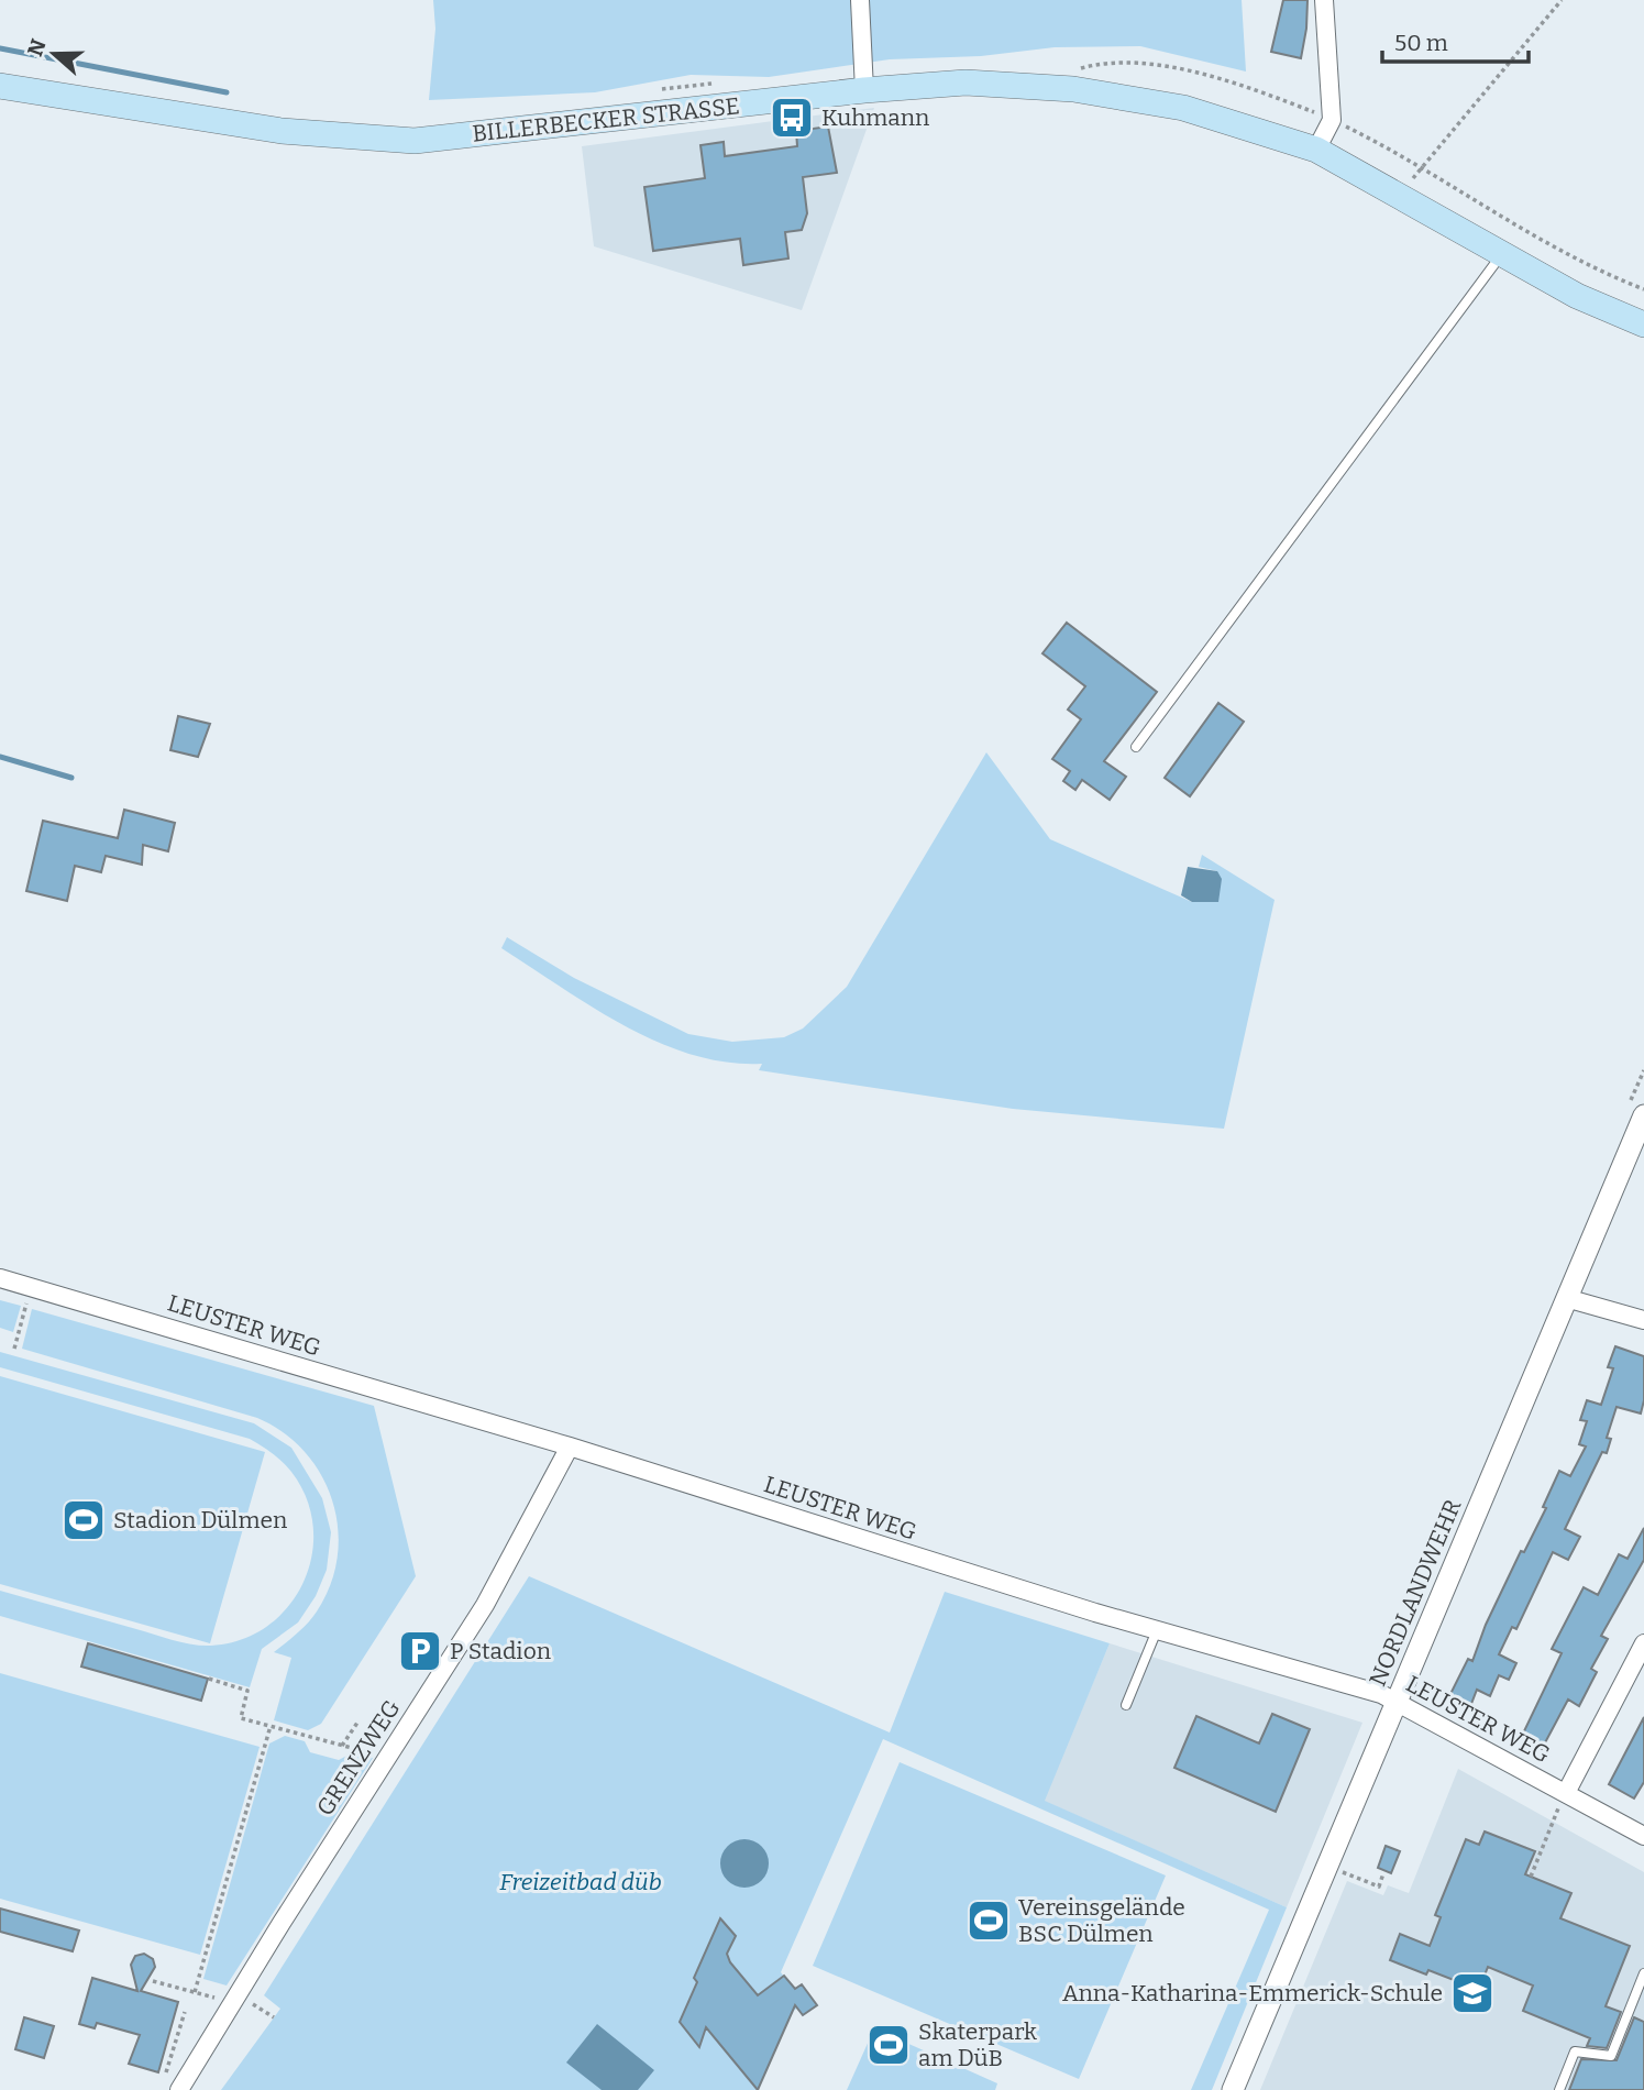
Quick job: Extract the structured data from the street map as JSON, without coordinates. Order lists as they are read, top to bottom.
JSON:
{
  "streets": {
    "main road": ["BILLERBECKER STRASSE"],
    "street": ["LEUSTER WEG", "NORDLANDWEHR", "GRENZWEG"]
  },
  "crossings": [
    ["LEUSTER WEG", "NORDLANDWEHR"],
    ["LEUSTER WEG", "GRENZWEG"]
  ],
  "parks": ["Freizeitbad düb"],
  "places": {
    "bus stop": ["Kuhmann"],
    "sports": ["Stadion Dülmen", "Vereinsgelände BSC Dülmen", "Skaterpark am DüB"],
    "parking": ["P Stadion"],
    "school or university": ["Anna-Katharina-Emmerick-Schule"]
  },
  "scale_bar": "50 m",
  "north": "left"
}
